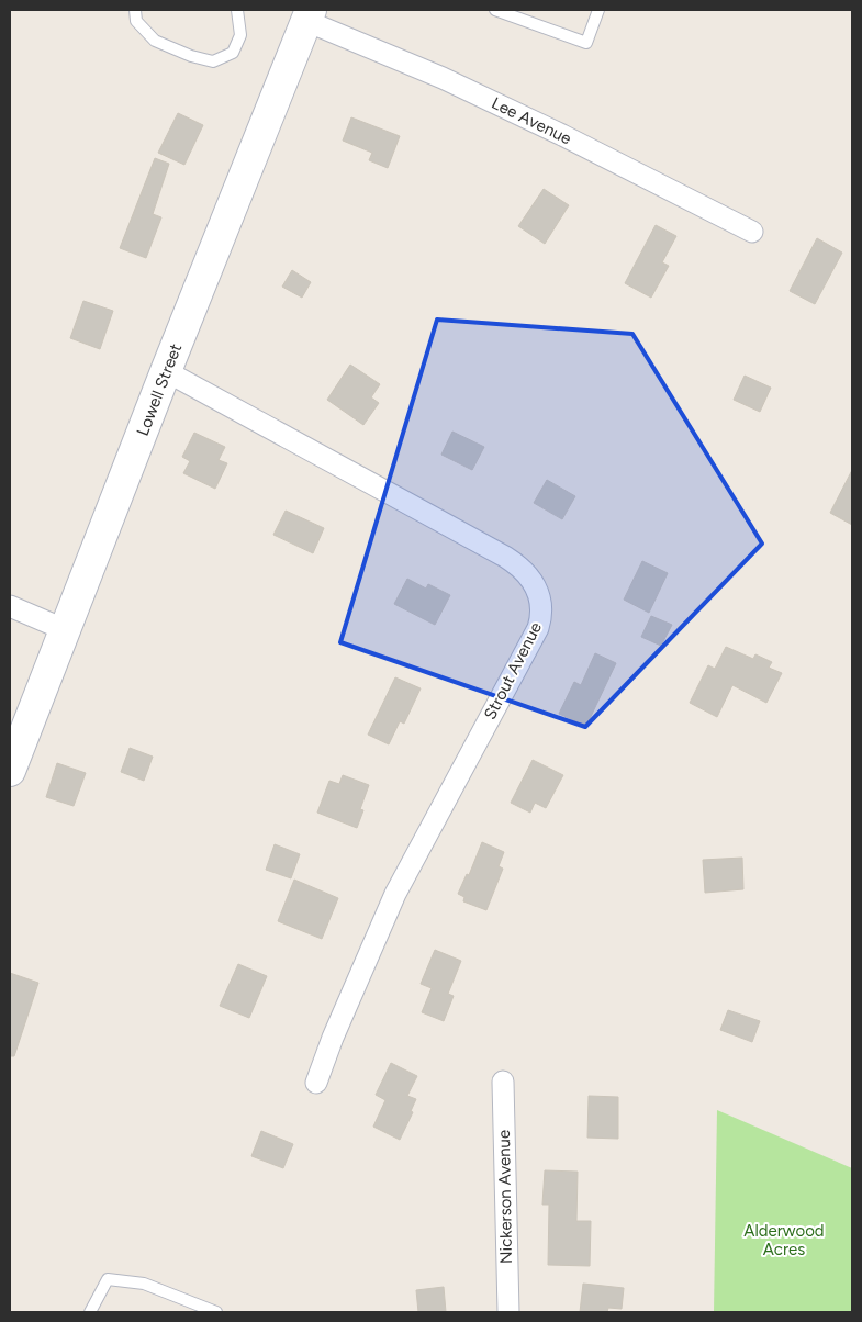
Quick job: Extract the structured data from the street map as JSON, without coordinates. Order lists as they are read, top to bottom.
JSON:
{
  "streets": {
    "main road": ["Lowell Street"],
    "street": ["Lee Avenue", "Strout Avenue", "Nickerson Avenue"]
  },
  "crossings": [
    ["Lee Avenue", "Lowell Street"],
    ["Lowell Street", "Strout Avenue"]
  ],
  "parks": ["Alderwood Acres"]
}
